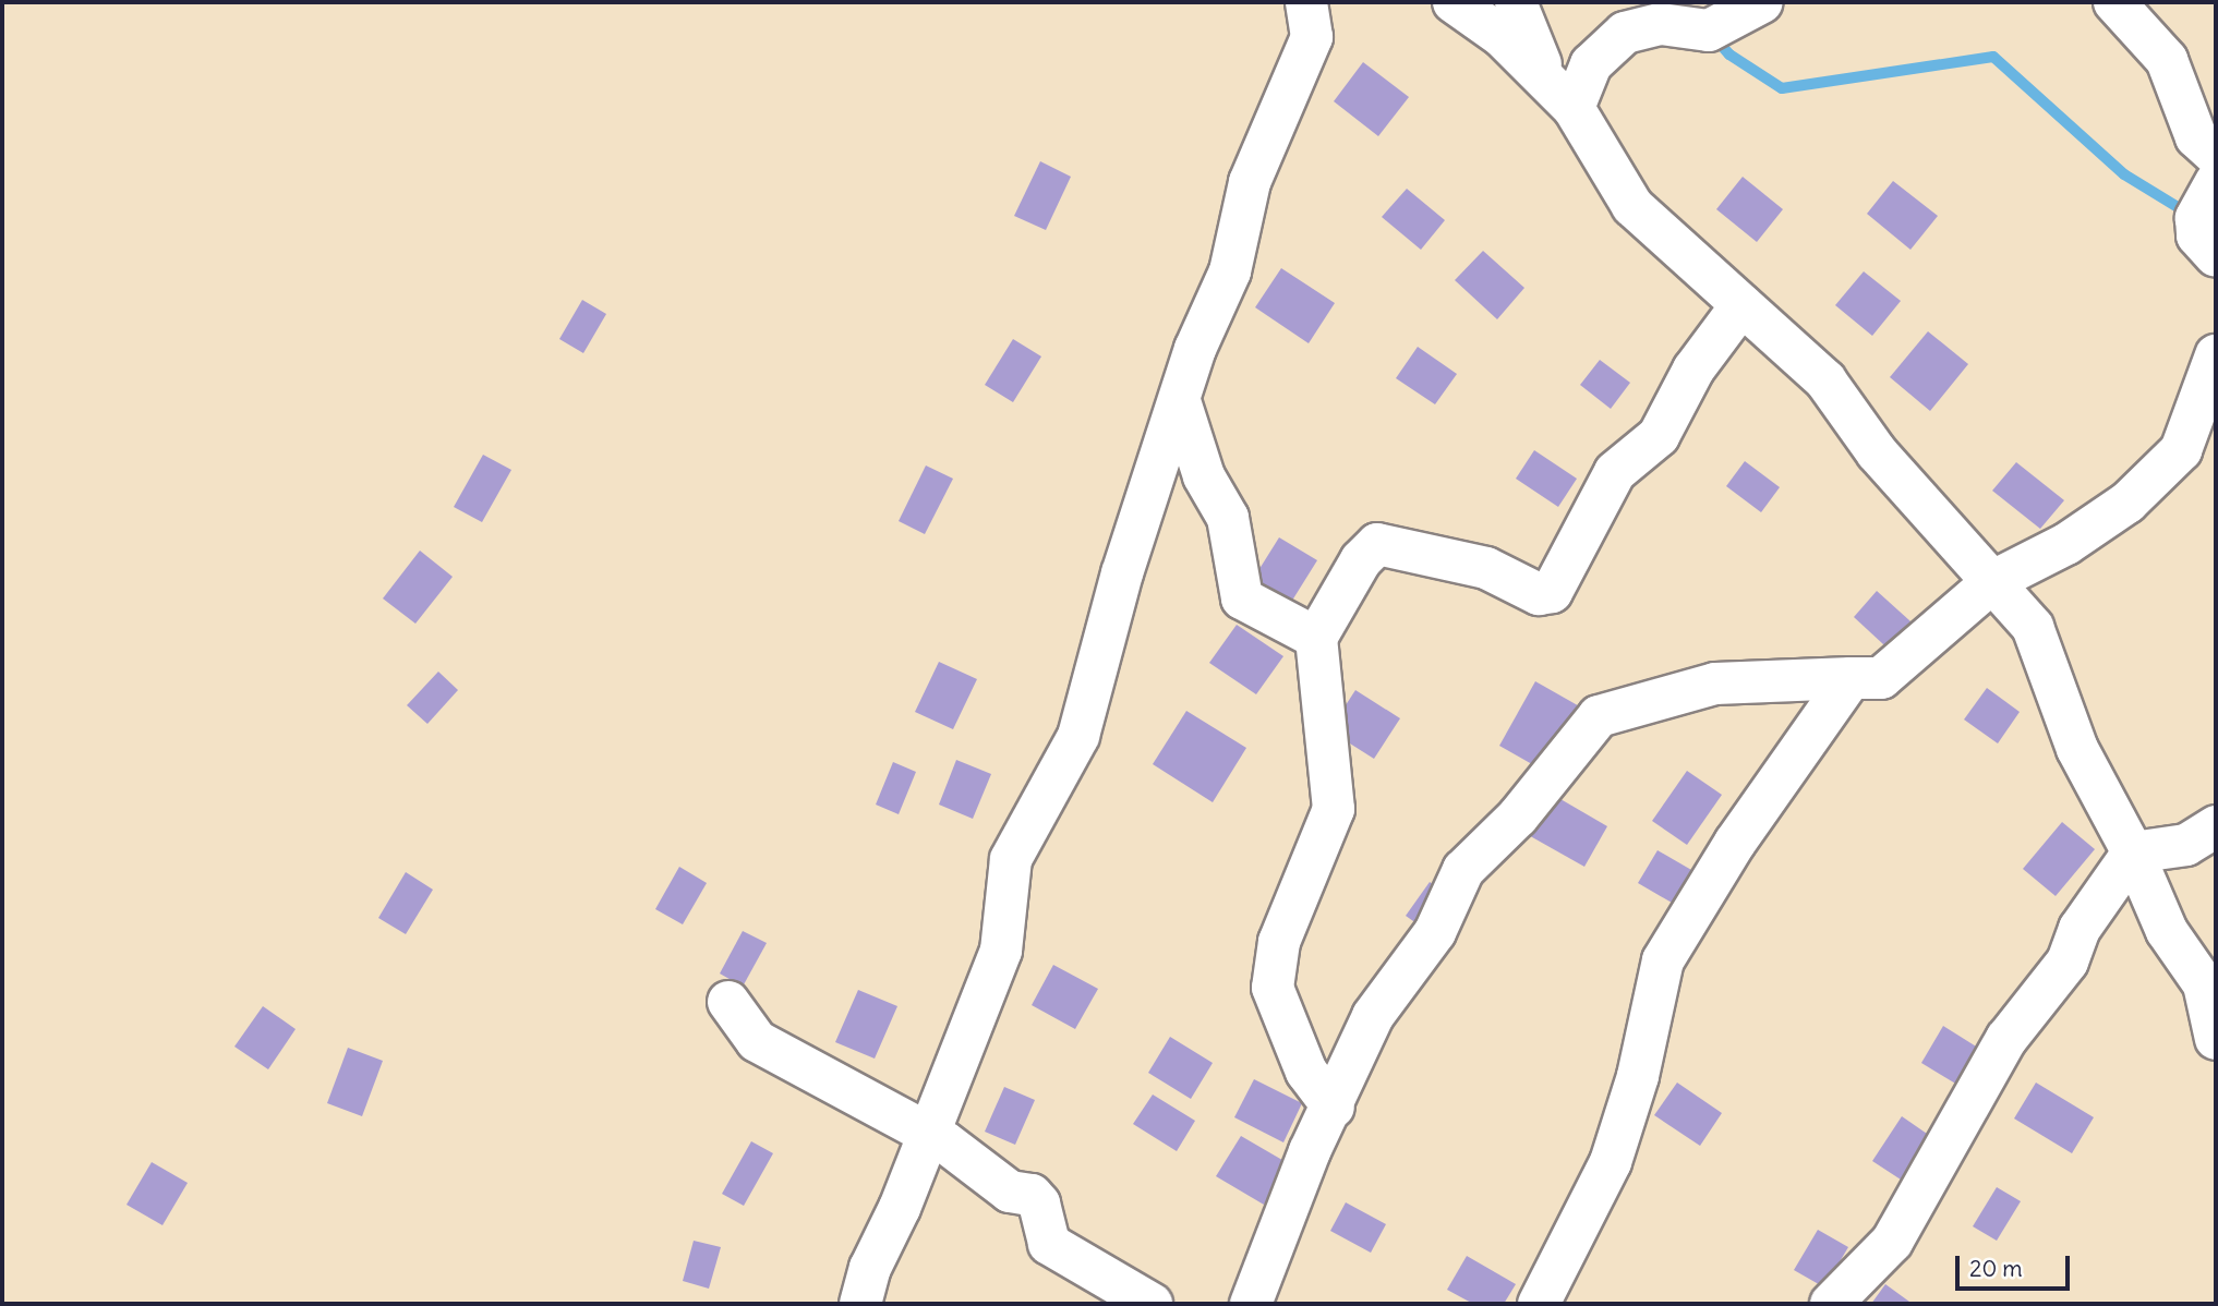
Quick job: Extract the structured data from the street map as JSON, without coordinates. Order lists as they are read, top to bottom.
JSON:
{
  "scale_bar": "20 m"
}
